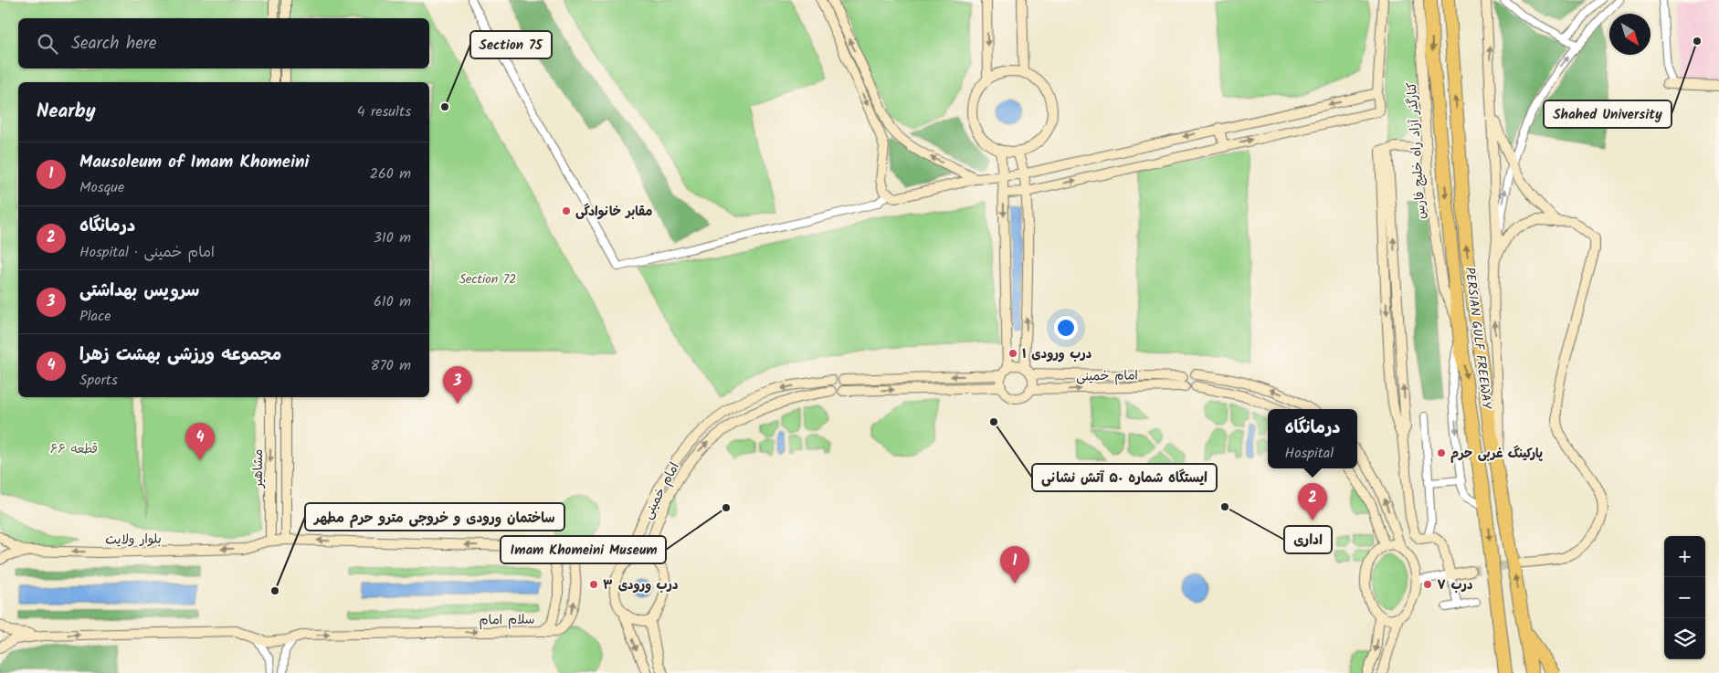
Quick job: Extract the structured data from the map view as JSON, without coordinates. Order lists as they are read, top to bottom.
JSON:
{
  "streets": {
    "highway": ["PERSIAN GULF FREEWAY"],
    "street": [
      "کنارگذر آزاد راه خلیج فارس",
      "امام خمینی",
      "مشاهیر",
      "بلوار ولایت",
      "سلام امام"
    ]
  },
  "crossings": [
    ["کنارگذر آزاد راه خلیج فارس", "PERSIAN GULF FREEWAY"],
    ["مشاهیر", "بلوار ولایت"]
  ],
  "one_way": ["بلوار ولایت", "سلام امام"],
  "parks": ["Section 72", "قطعه ۶۶"],
  "places": [
    "Shahed University",
    "Section 75",
    "مقابر خانوادگی",
    "درب ورودی ۱",
    "ایستگاه شماره ۵۰ آتش نشانی",
    "پارکینگ غربی حرم",
    "اداری",
    "Imam Khomeini Museum",
    "درب ورودی ۳",
    "درب ۷",
    "ساختمان ورودی و خروجی مترو حرم مطهر"
  ],
  "north": "bottom right",
  "page": {
    "search": "Search here",
    "heading": ["Nearby", "4 results"],
    "list": [
      {
        "mark": "1",
        "name": "Mausoleum of Imam Khomeini",
        "note": "Mosque",
        "value": "260 m"
      },
      {
        "mark": "2",
        "name": "درمانگاه",
        "note": "Hospital · امام خمینی",
        "value": "310 m"
      },
      {
        "mark": "3",
        "name": "سرویس بهداشتی",
        "note": "Place",
        "value": "610 m"
      },
      {
        "mark": "4",
        "name": "مجموعه ورزشی بهشت زهرا",
        "note": "Sports",
        "value": "870 m"
      }
    ],
    "pins": [
      "3",
      "4",
      "2",
      "1"
    ],
    "popup": ["درمانگاه", "Hospital"],
    "map_buttons": ["+", "−"]
  }
}
